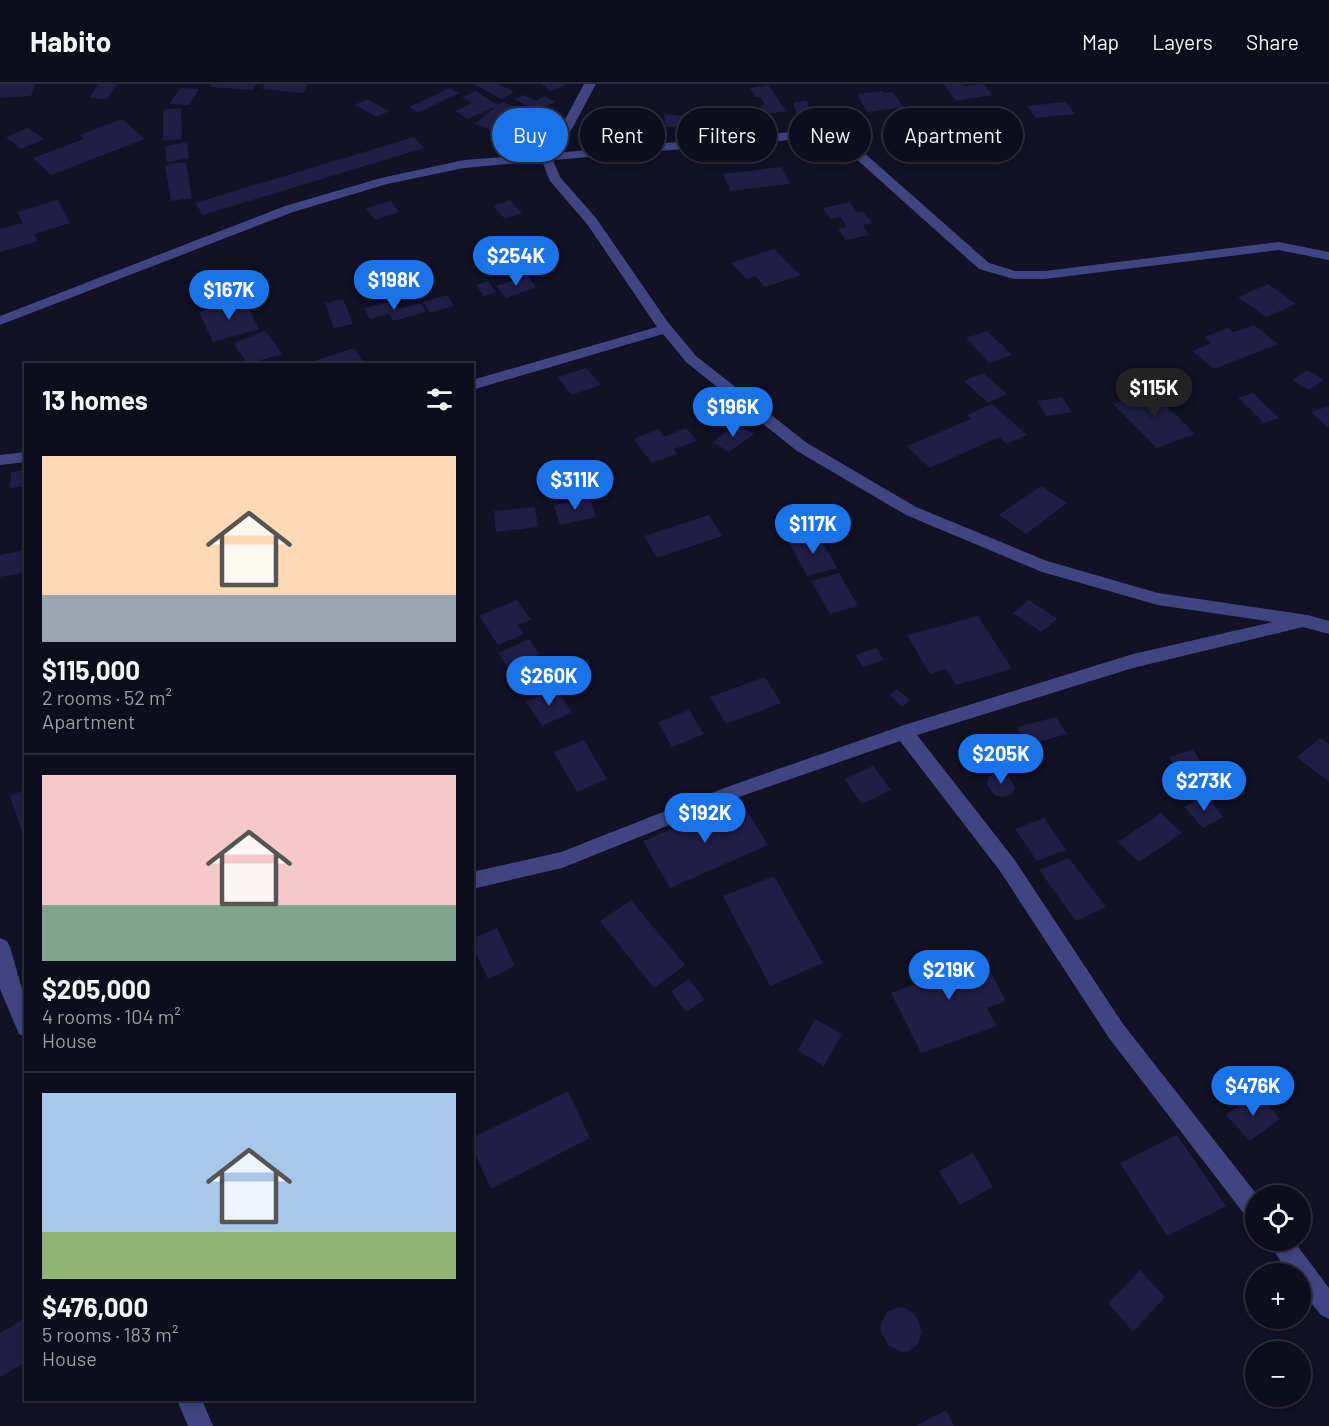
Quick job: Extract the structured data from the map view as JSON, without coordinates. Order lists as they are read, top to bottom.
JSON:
{
  "page": {
    "header": "Habito",
    "nav": ["Map", "Layers", "Share"],
    "chip": [
      "Buy",
      "Rent",
      "Filters",
      "New",
      "Apartment"
    ],
    "price": [
      "$254K",
      "$198K",
      "$167K",
      "$115K",
      "$196K",
      "$311K",
      "$117K",
      "$260K",
      "$205K",
      "$273K",
      "$192K",
      "$219K",
      "$476K"
    ],
    "heading": "13 homes",
    "list": [
      {
        "name": "$115,000",
        "note": "2 rooms · 52 m² · Apartment"
      },
      {
        "name": "$205,000",
        "note": "4 rooms · 104 m² · House"
      },
      {
        "name": "$476,000",
        "note": "5 rooms · 183 m² · House"
      }
    ],
    "map_buttons": ["+", "−"]
  }
}
